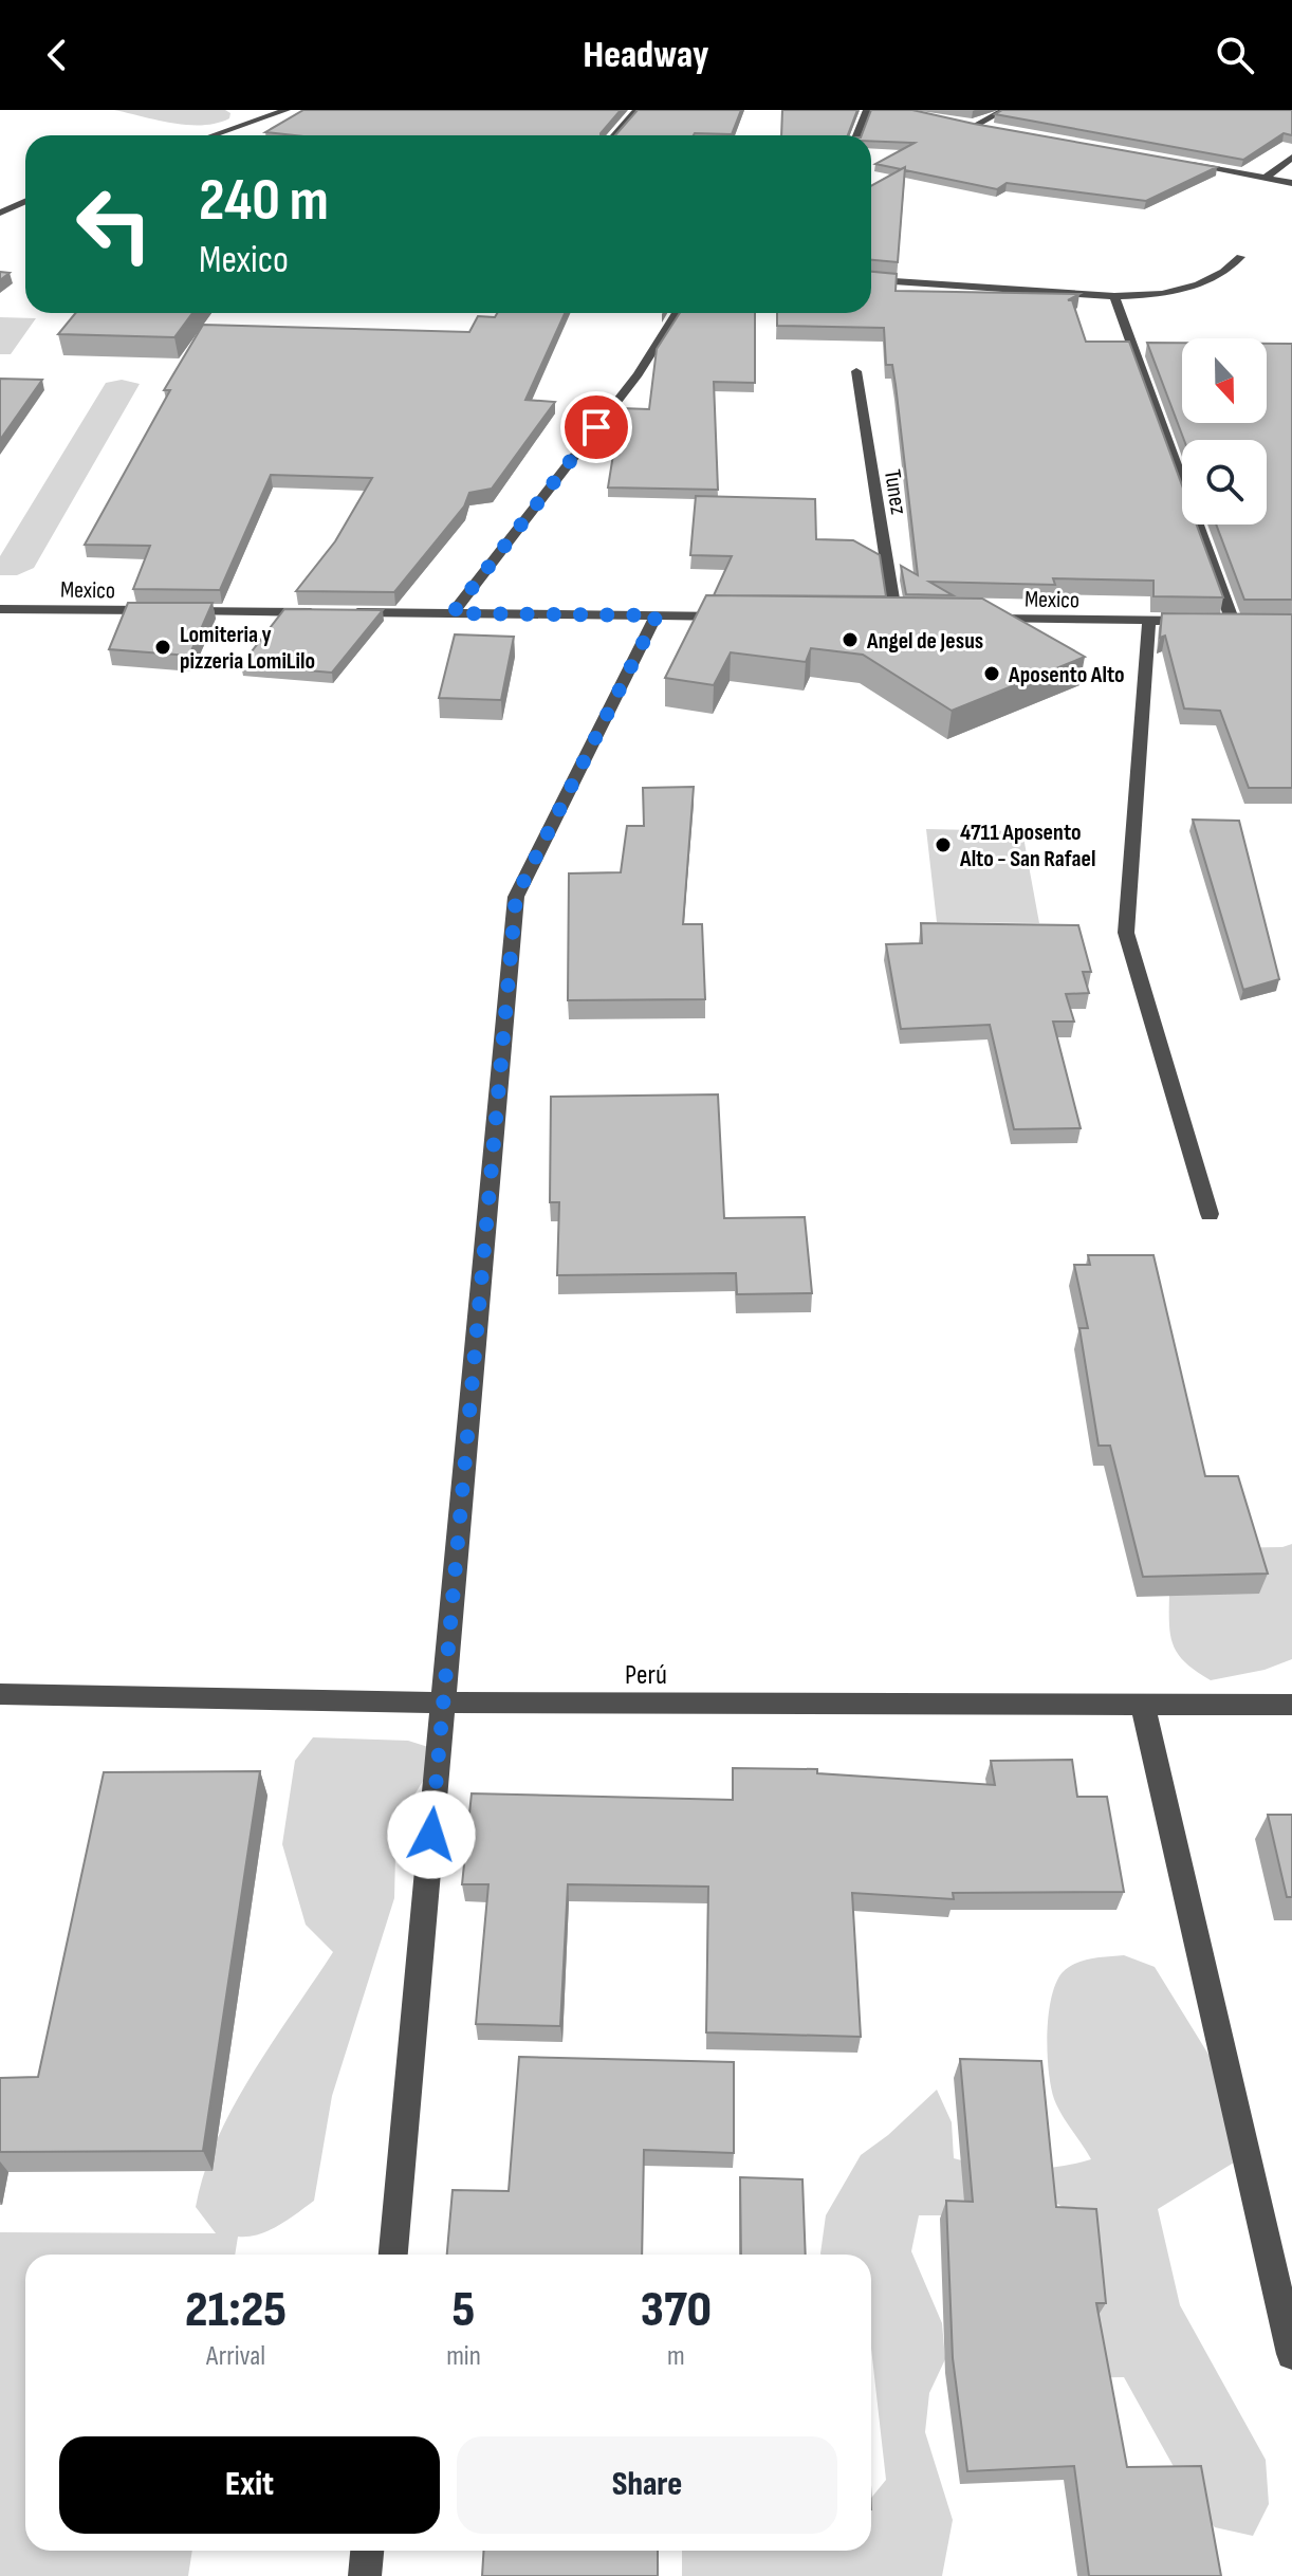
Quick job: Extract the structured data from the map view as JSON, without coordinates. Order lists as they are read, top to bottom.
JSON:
{
  "streets": {
    "street": ["Tunez", "Mexico", "Perú"]
  },
  "places": [
    "Angel de Jesus",
    "Lomiteria y pizzeria LomiLilo",
    "Aposento Alto",
    "4711 Aposento Alto - San Rafael"
  ],
  "north": "bottom",
  "page": {
    "header": "Headway",
    "turn": ["240 m", "Mexico"],
    "eta": [
      "21:25",
      "Arrival",
      "5",
      "min",
      "370",
      "m"
    ],
    "buttons": ["Exit", "Share"]
  }
}
